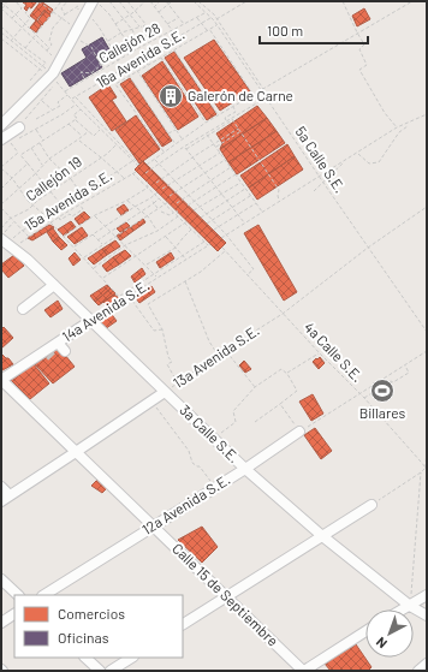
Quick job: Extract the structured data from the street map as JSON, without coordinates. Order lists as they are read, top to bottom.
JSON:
{
  "streets": {
    "street": [
      "14a Avenida S.E.",
      "13a Avenida S.E.",
      "3a Calle S.E.",
      "12a Avenida S.E.",
      "Calle 15 de Septiembre"
    ],
    "path": [
      "Callejón 28",
      "16a Avenida S.E.",
      "5a Calle S.E.",
      "Callejón 19",
      "15a Avenida S.E.",
      "4a Calle S.E."
    ]
  },
  "crossings": [
    ["Callejón 28", "5a Calle S.E."],
    ["16a Avenida S.E.", "5a Calle S.E."],
    ["5a Calle S.E.", "13a Avenida S.E."],
    ["15a Avenida S.E.", "3a Calle S.E."],
    ["14a Avenida S.E.", "3a Calle S.E."],
    ["14a Avenida S.E.", "Calle 15 de Septiembre"],
    ["4a Calle S.E.", "13a Avenida S.E."],
    ["13a Avenida S.E.", "3a Calle S.E."],
    ["13a Avenida S.E.", "Calle 15 de Septiembre"],
    ["3a Calle S.E.", "12a Avenida S.E."],
    ["12a Avenida S.E.", "Calle 15 de Septiembre"]
  ],
  "places": {
    "building": ["Galerón de Carne"],
    "sports": ["Billares"]
  },
  "legend": ["Comercios", "Oficinas"],
  "scale_bar": "100 m",
  "north": "bottom left"
}
